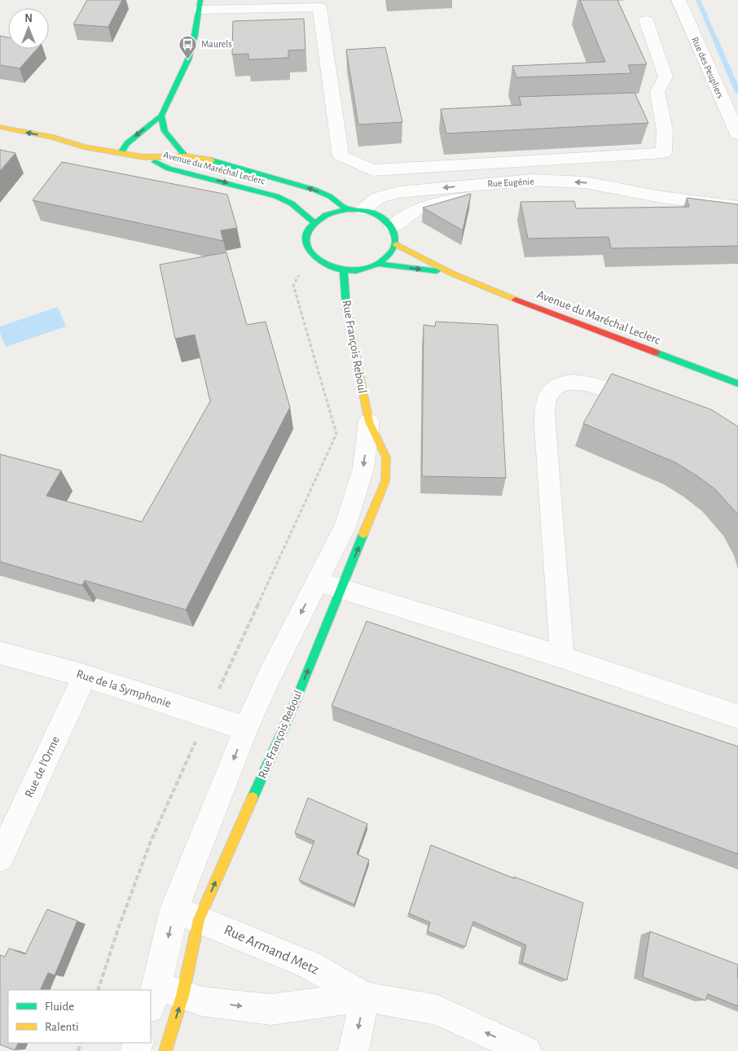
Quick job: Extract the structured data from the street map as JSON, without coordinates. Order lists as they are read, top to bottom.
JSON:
{
  "streets": {
    "street": [
      "Rue des Peupliers",
      "Avenue du Maréchal Leclerc",
      "Rue Eugénie",
      "Rue François Reboul",
      "Rue de la Symphonie",
      "Rue de l'Orme",
      "Rue Armand Metz"
    ]
  },
  "crossings": [
    ["Avenue du Maréchal Leclerc", "Rue Eugénie"],
    ["Avenue du Maréchal Leclerc", "Rue François Reboul"],
    ["Rue Eugénie", "Rue François Reboul"],
    ["Rue François Reboul", "Rue de la Symphonie"],
    ["Rue François Reboul", "Rue Armand Metz"],
    ["Rue de la Symphonie", "Rue de l'Orme"]
  ],
  "places": {
    "bus stop": ["Maurels"]
  },
  "legend": ["Fluide", "Ralenti"],
  "north": "top"
}
